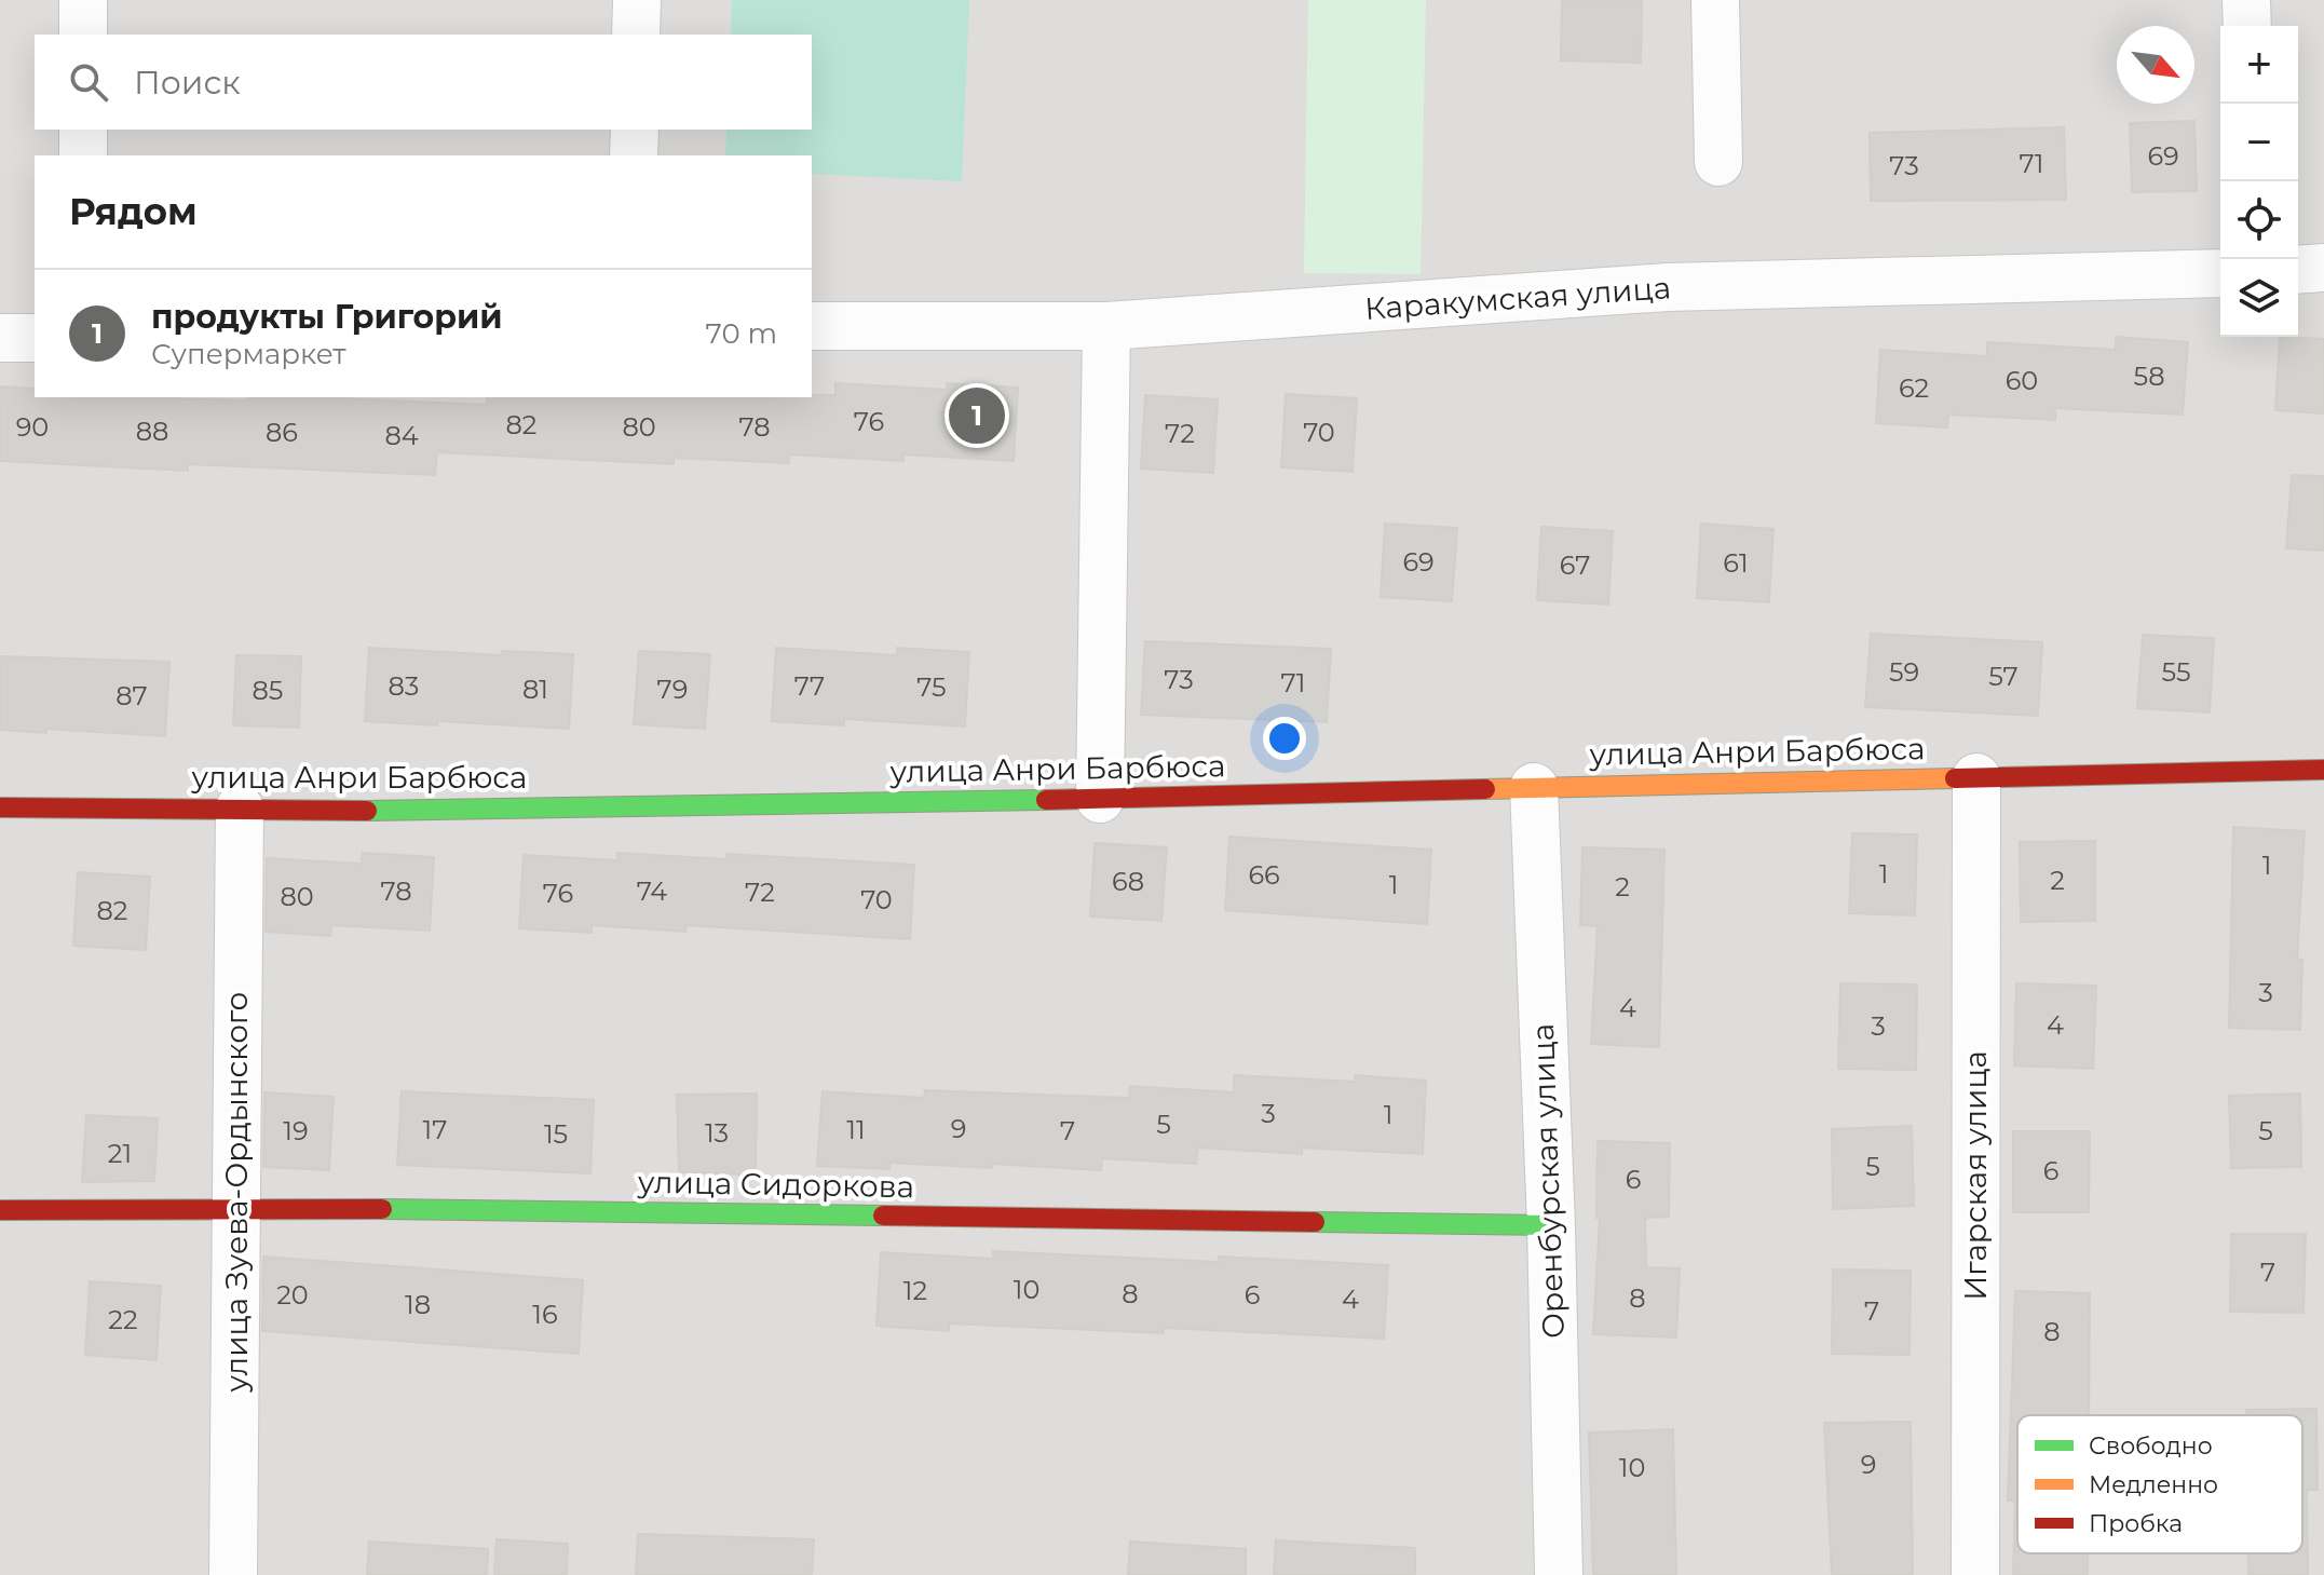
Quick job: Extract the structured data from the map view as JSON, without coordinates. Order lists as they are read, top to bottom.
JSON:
{
  "streets": {
    "street": [
      "Каракумская улица",
      "улица Анри Барбюса",
      "Игарская улица",
      "Оренбурская улица",
      "улица Сидоркова",
      "улица Зуева-Ордынского"
    ]
  },
  "crossings": [
    ["улица Анри Барбюса", "Игарская улица"],
    ["улица Анри Барбюса", "Оренбурская улица"],
    ["улица Анри Барбюса", "улица Зуева-Ордынского"],
    ["Оренбурская улица", "улица Сидоркова"],
    ["улица Сидоркова", "улица Зуева-Ордынского"]
  ],
  "house_numbers": [
    "69",
    "71",
    "73",
    "58",
    "60",
    "62",
    "76",
    "82",
    "90",
    "80",
    "78",
    "88",
    "86",
    "70",
    "72",
    "84",
    "69",
    "61",
    "67",
    "59",
    "55",
    "57",
    "73",
    "71",
    "83",
    "77",
    "75",
    "81",
    "79",
    "85",
    "87",
    "1",
    "1",
    "66",
    "2",
    "68",
    "1",
    "2",
    "78",
    "74",
    "72",
    "76",
    "80",
    "70",
    "82",
    "3",
    "4",
    "4",
    "3",
    "3",
    "1",
    "5",
    "9",
    "17",
    "11",
    "19",
    "7",
    "5",
    "13",
    "15",
    "21",
    "5",
    "6",
    "6",
    "7",
    "10",
    "12",
    "8",
    "20",
    "6",
    "8",
    "4",
    "18",
    "7",
    "16",
    "22",
    "8",
    "9",
    "10"
  ],
  "legend": ["Свободно", "Медленно", "Пробка"],
  "north": "bottom right",
  "page": {
    "map_buttons": ["+", "−"],
    "search": "Поиск",
    "heading": "Рядом",
    "list": [
      {
        "mark": "1",
        "name": "продукты Григорий",
        "note": "Супермаркет",
        "value": "70 m"
      }
    ],
    "pins": "1"
  }
}
